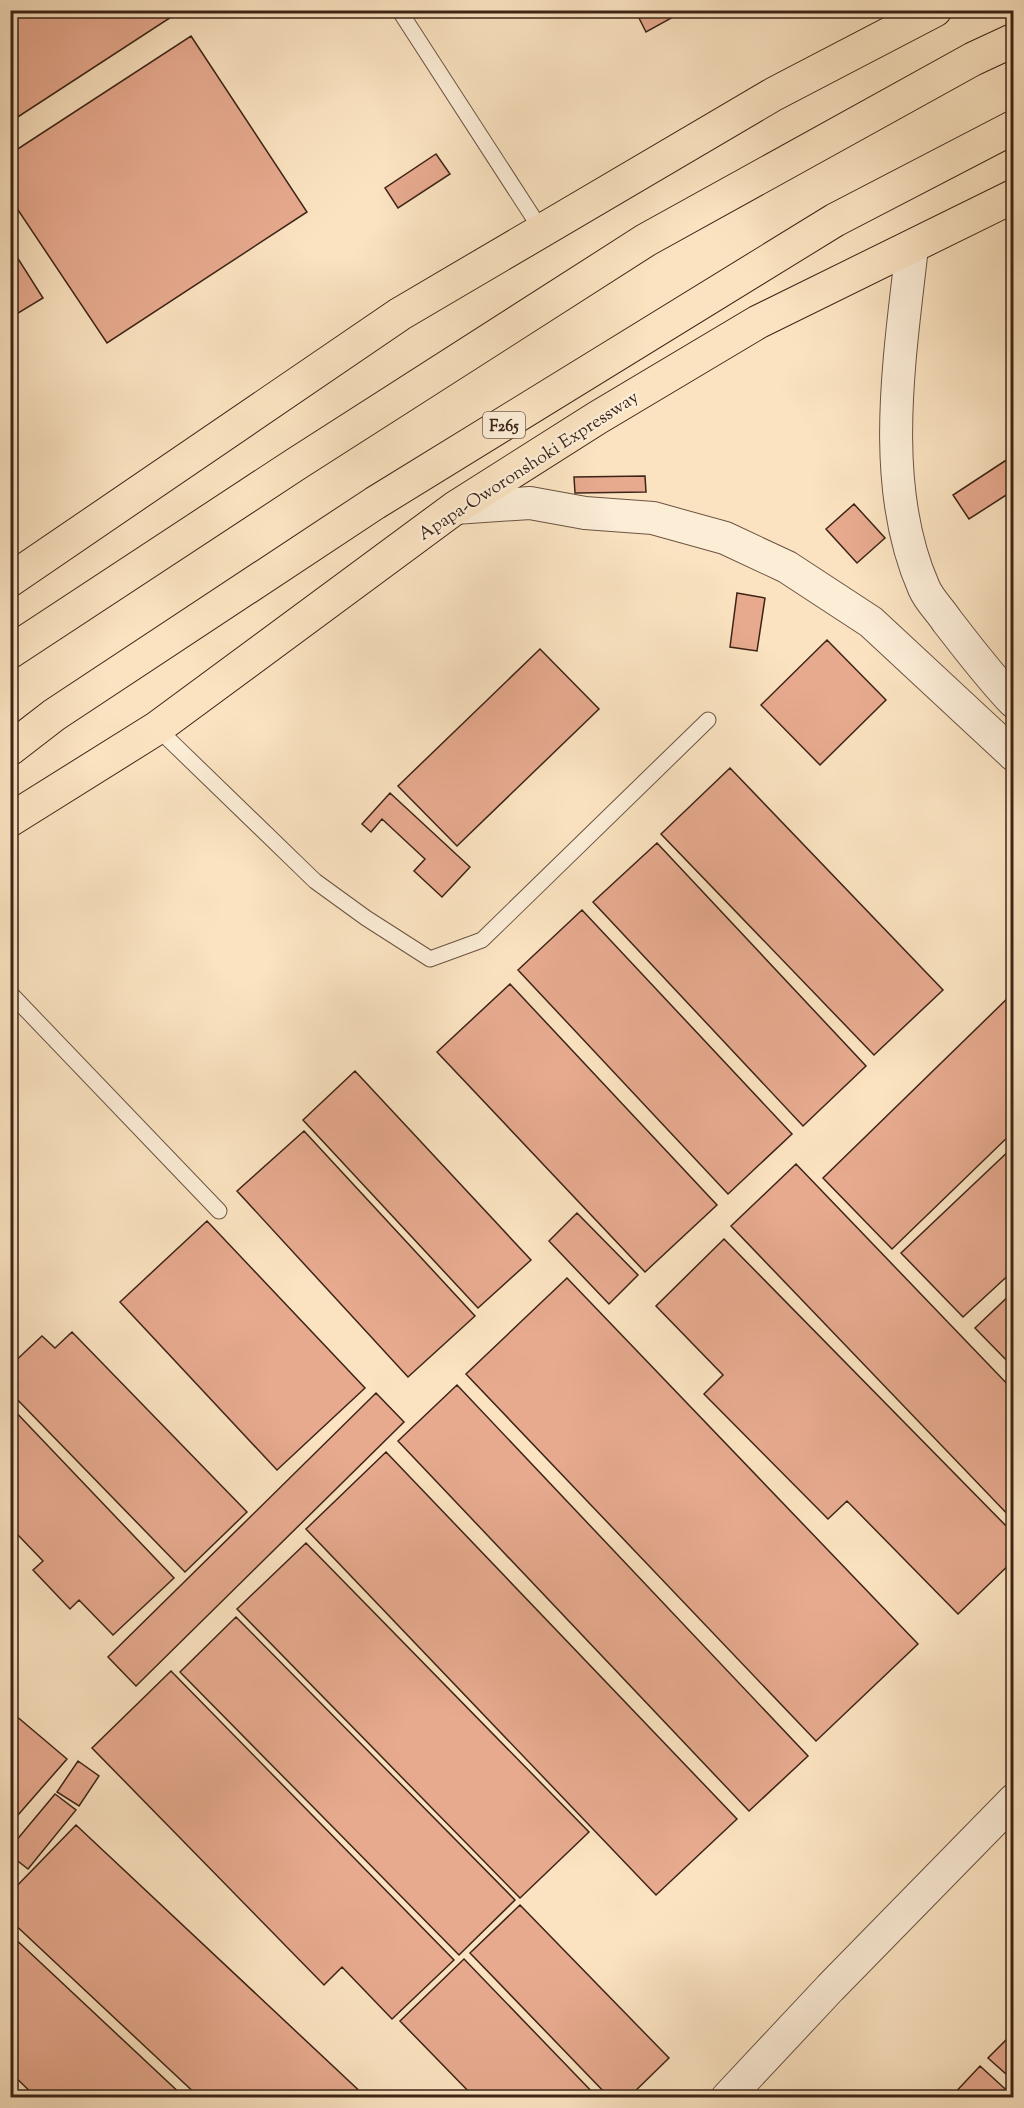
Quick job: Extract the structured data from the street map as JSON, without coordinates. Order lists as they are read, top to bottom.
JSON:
{
  "streets": {
    "main road": ["F265", "Apapa-Oworonshoki Expressway"]
  }
}
